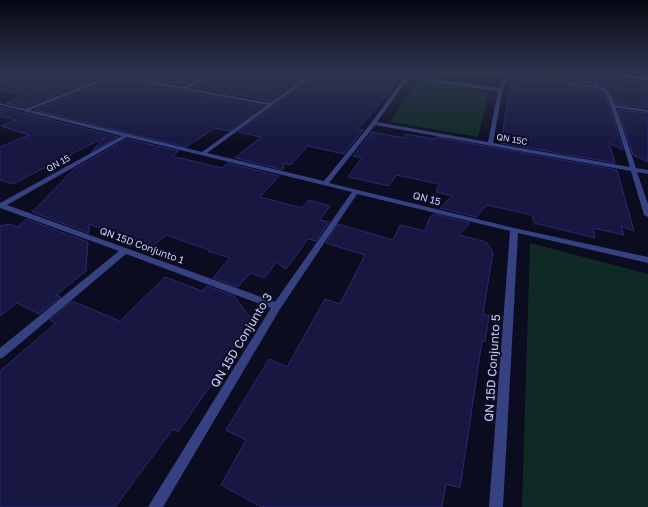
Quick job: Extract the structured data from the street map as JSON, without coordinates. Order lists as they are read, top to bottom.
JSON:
{
  "streets": {
    "street": [
      "QN 15C",
      "QN 15",
      "QN 15D Conjunto 1",
      "QN 15D Conjunto 3",
      "QN 15D Conjunto 5"
    ]
  },
  "crossings": [
    ["QN 15", "QN 15D Conjunto 1"],
    ["QN 15", "QN 15D Conjunto 3"],
    ["QN 15", "QN 15D Conjunto 5"],
    ["QN 15D Conjunto 1", "QN 15D Conjunto 3"]
  ]
}
